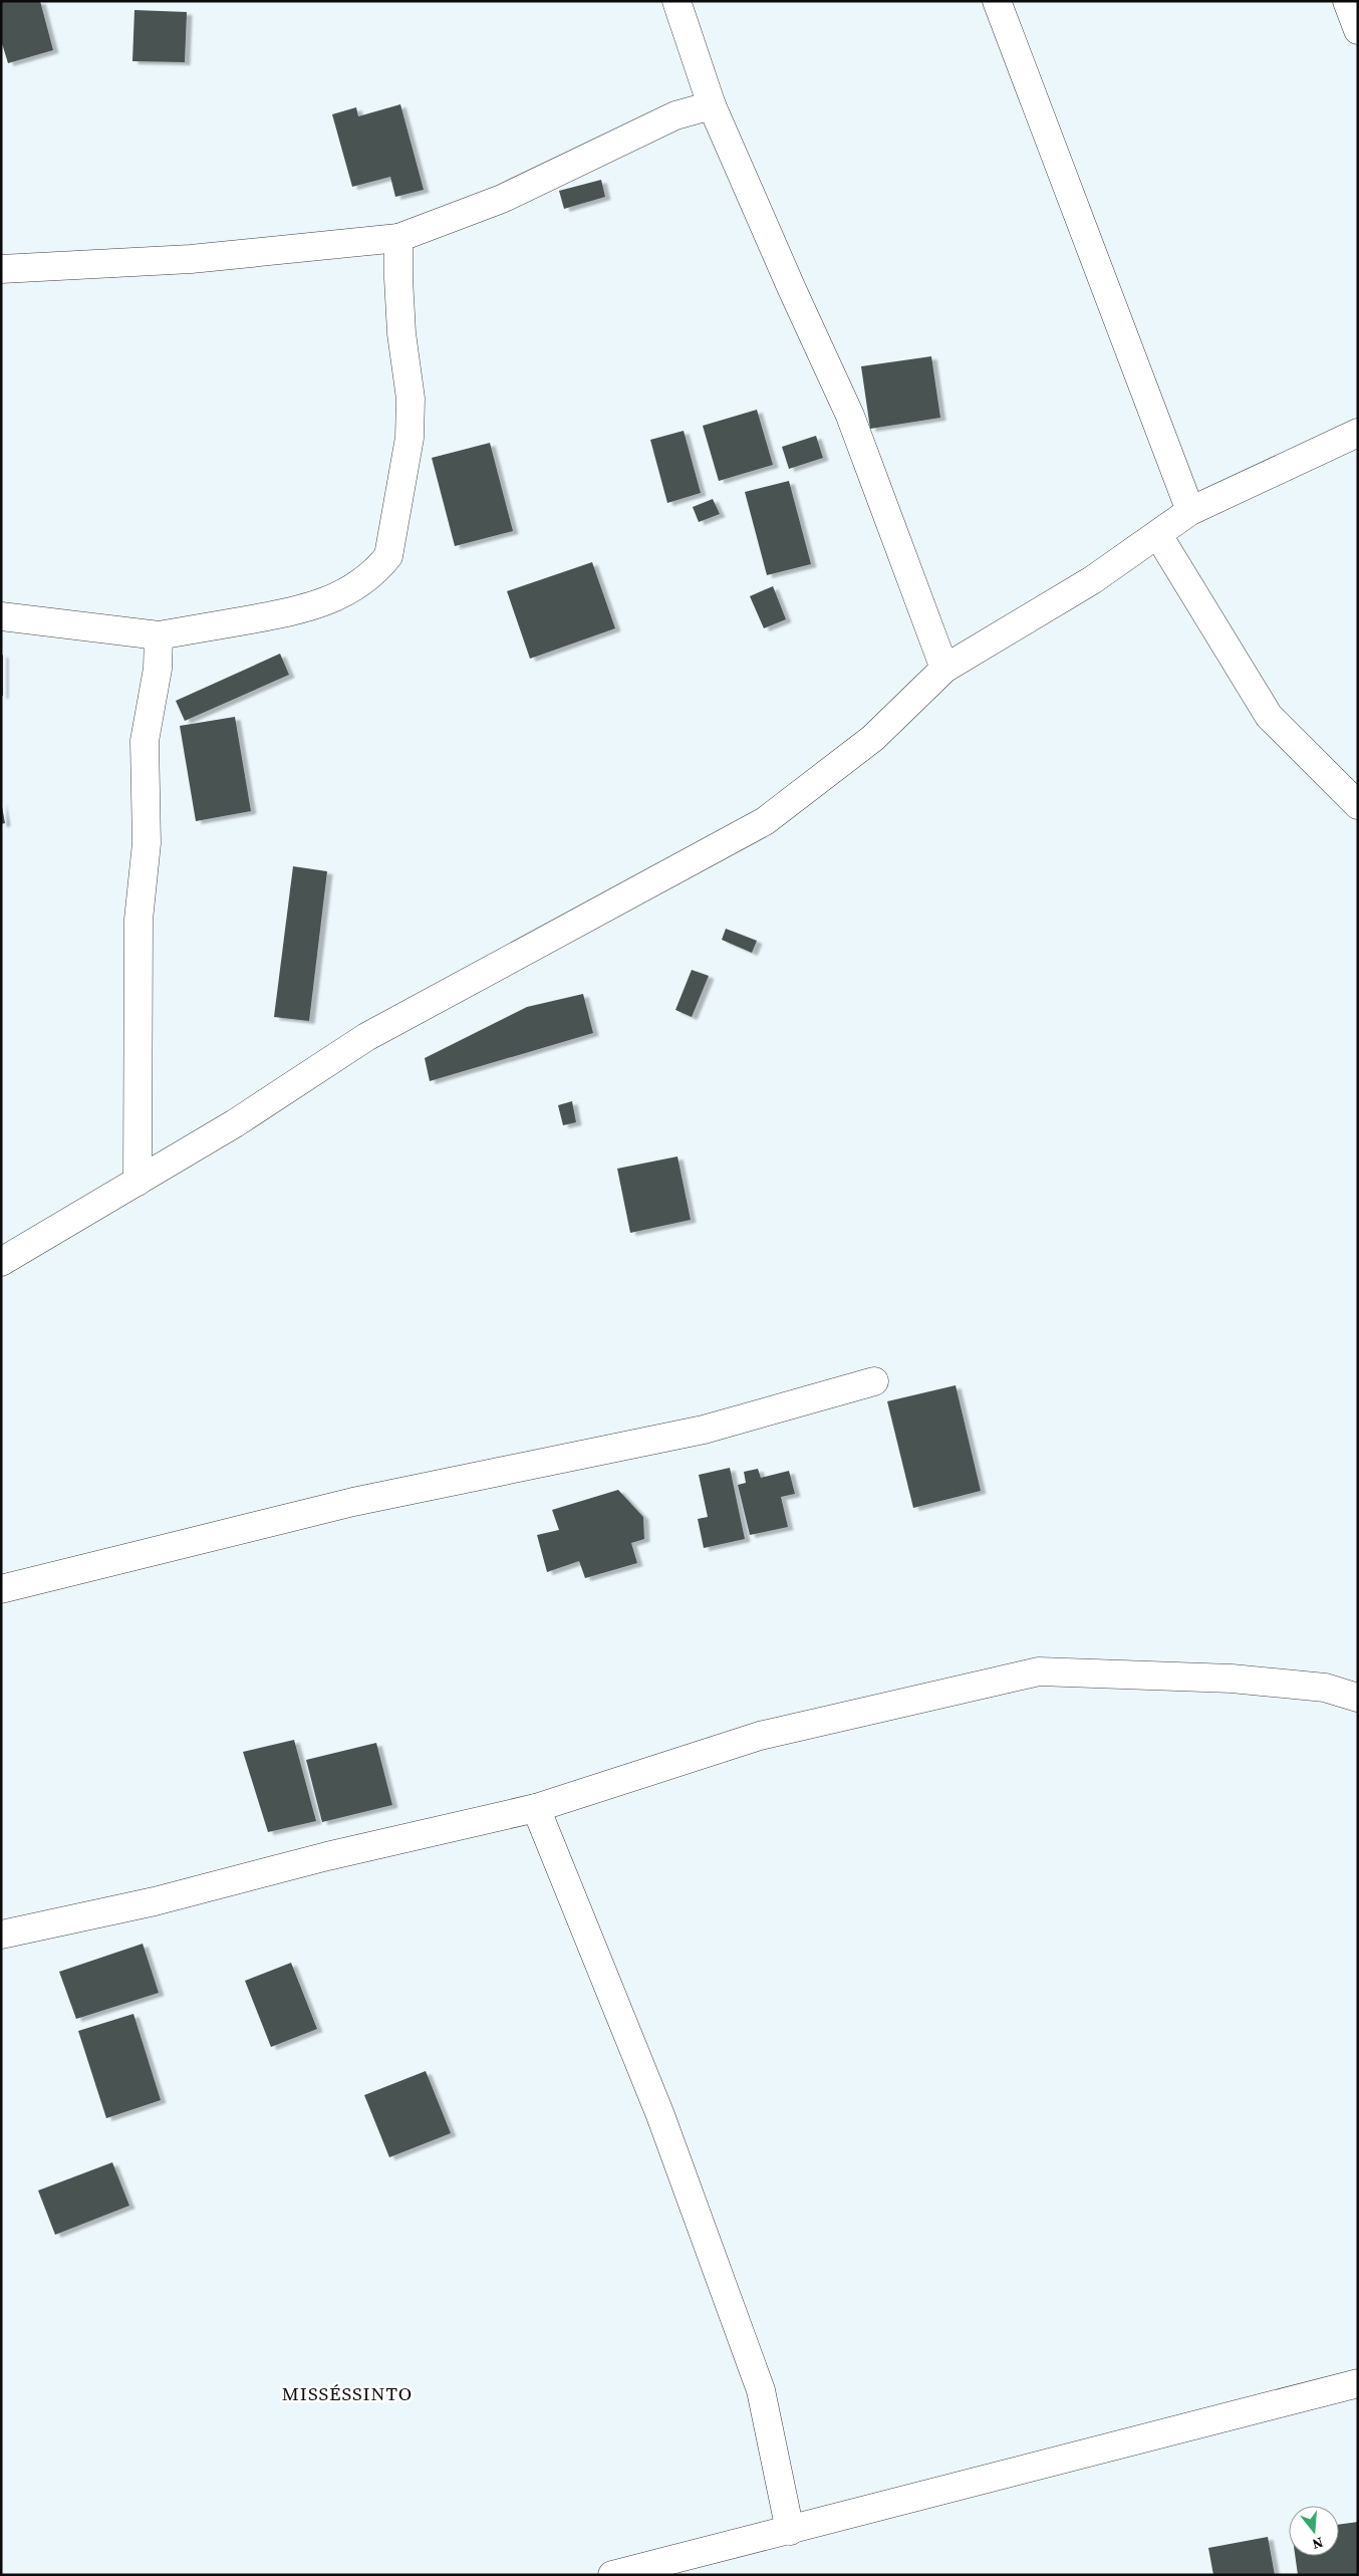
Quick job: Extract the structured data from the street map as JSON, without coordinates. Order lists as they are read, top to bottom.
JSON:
{
  "districts": ["MISSÉSSINTO"],
  "north": "bottom"
}
